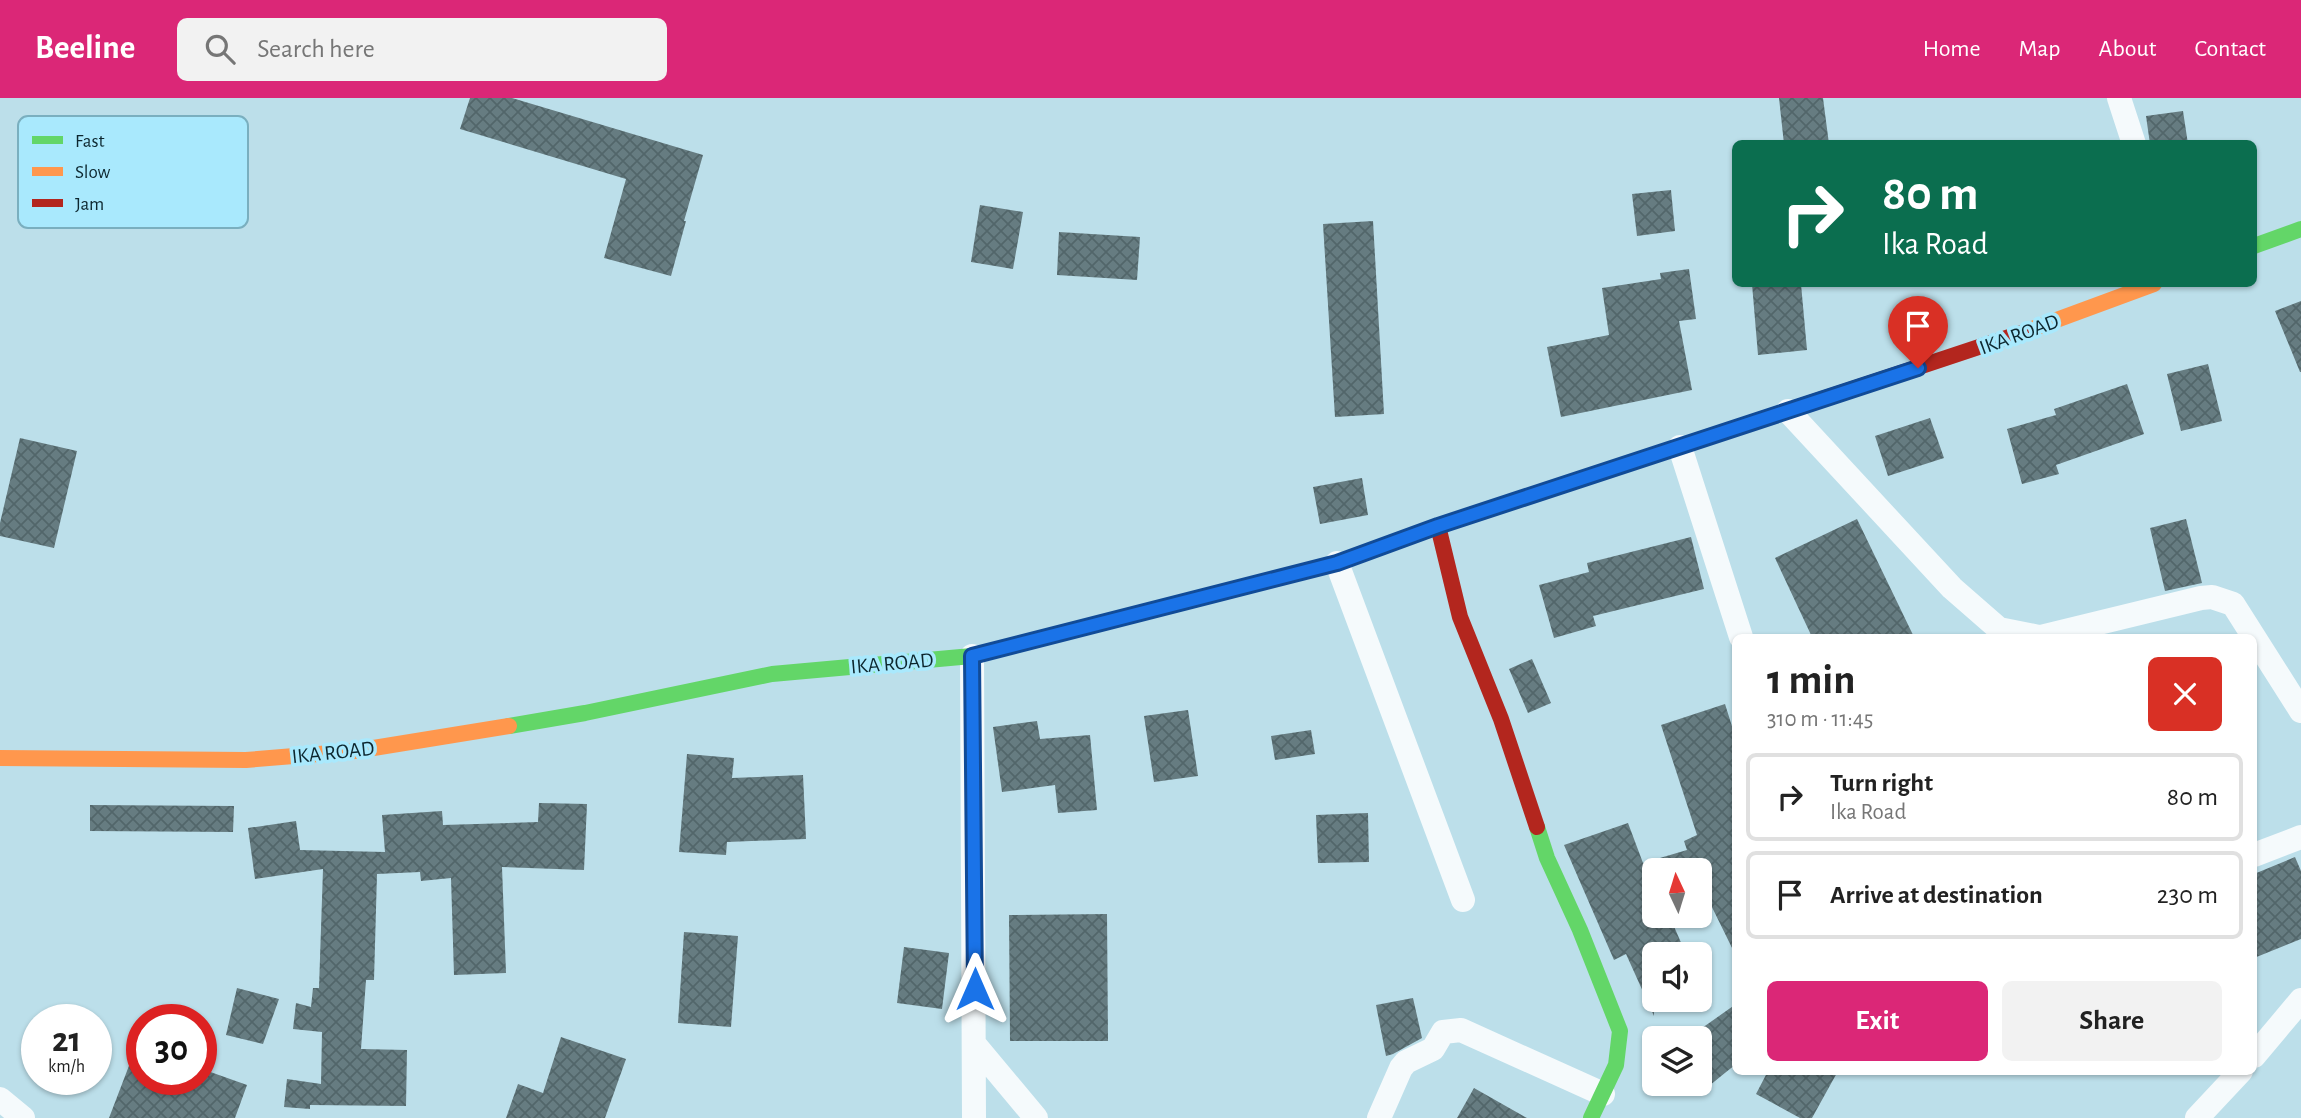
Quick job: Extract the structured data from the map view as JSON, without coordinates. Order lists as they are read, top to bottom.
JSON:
{
  "streets": {
    "street": ["IKA ROAD"]
  },
  "legend": ["Fast", "Slow", "Jam"],
  "north": "top",
  "page": {
    "header": "Beeline",
    "search": "Search here",
    "nav": [
      "Home",
      "Map",
      "About",
      "Contact"
    ],
    "turn": ["80 m", "Ika Road"],
    "heading": ["1 min", "310 m · 11:45"],
    "list": [
      {
        "name": "Turn right",
        "note": "Ika Road",
        "value": "80 m"
      },
      {
        "name": "Arrive at destination",
        "value": "230 m"
      }
    ],
    "buttons": ["Exit", "Share"],
    "speed": "21 km/h",
    "limit": "30"
  }
}
